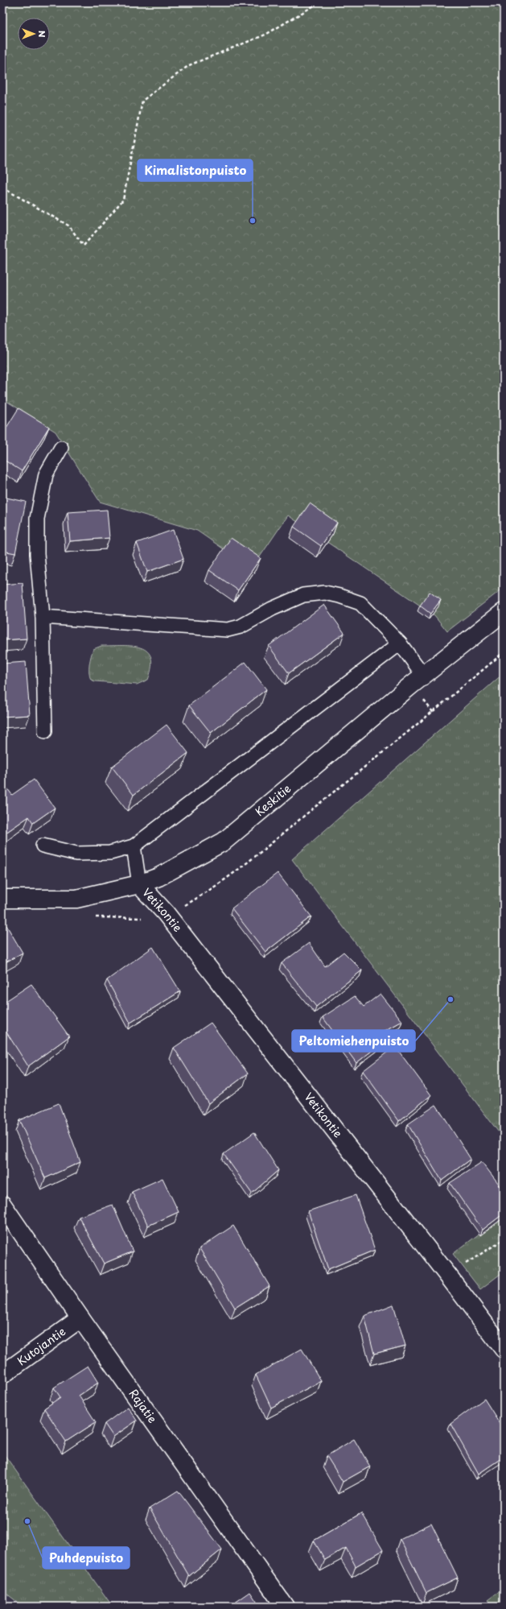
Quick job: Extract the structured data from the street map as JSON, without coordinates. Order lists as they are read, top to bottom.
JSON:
{
  "streets": {
    "street": [
      "Keskitie",
      "Vetikontie",
      "Kutojantie",
      "Rajatie"
    ]
  },
  "crossings": [
    ["Keskitie", "Vetikontie"],
    ["Kutojantie", "Rajatie"]
  ],
  "places": ["Kimalistonpuisto", "Peltomiehenpuisto", "Puhdepuisto"],
  "north": "right"
}
